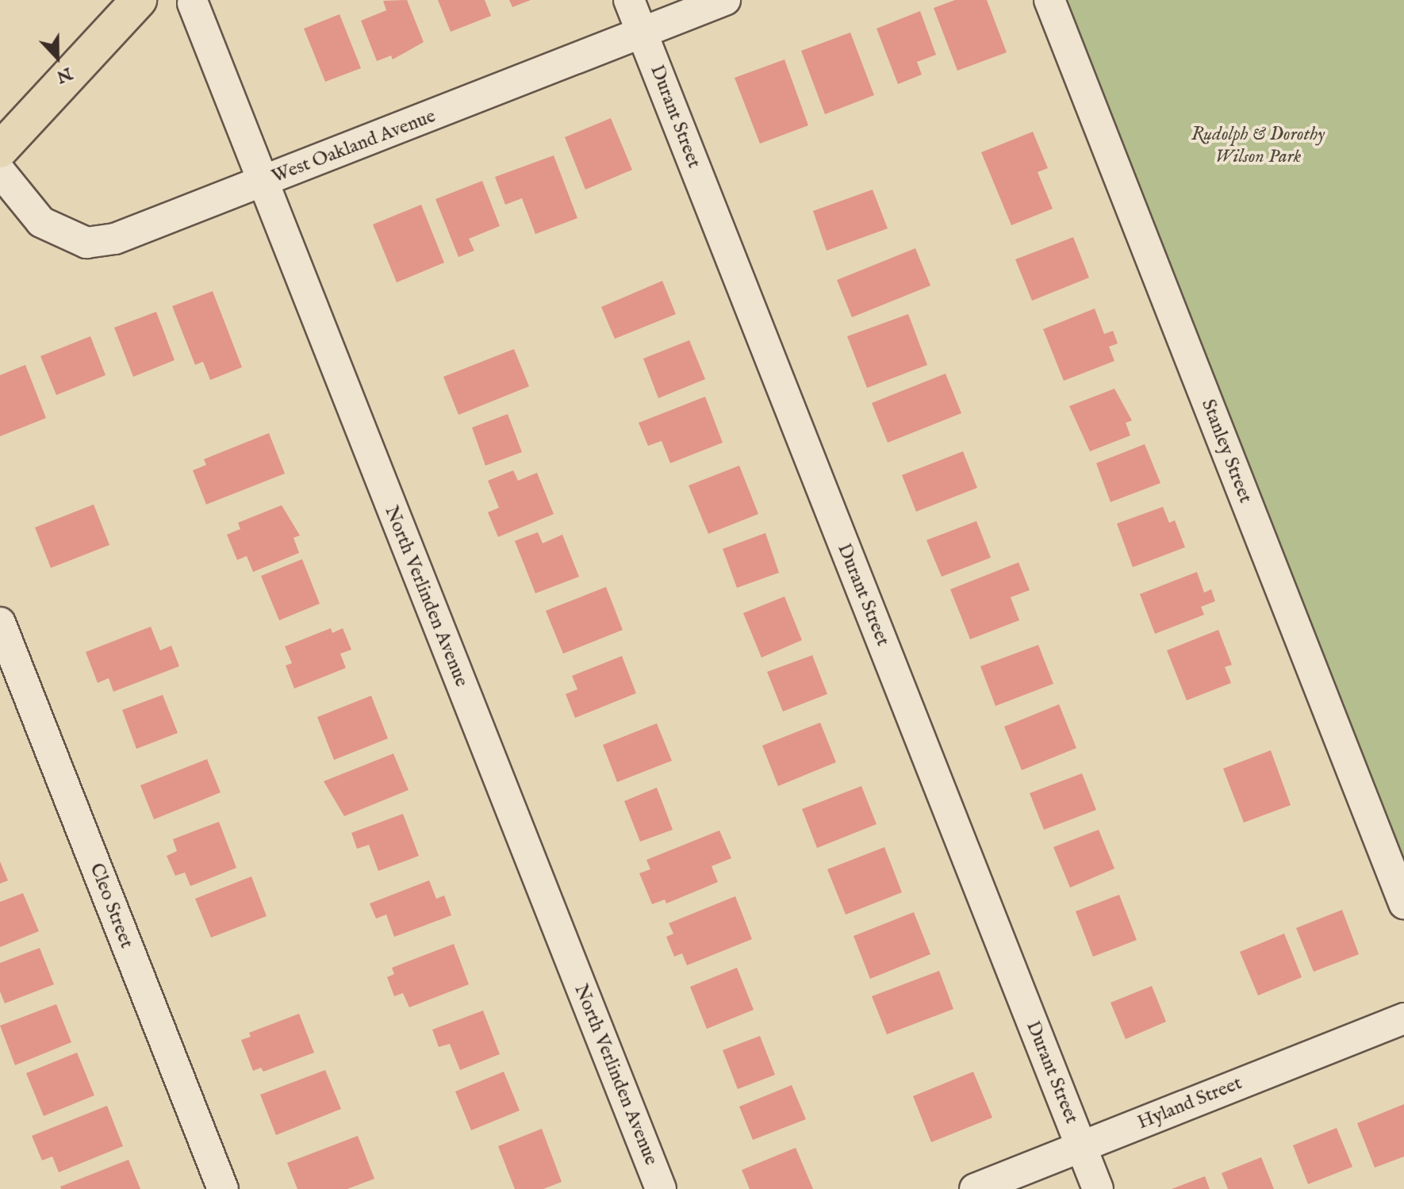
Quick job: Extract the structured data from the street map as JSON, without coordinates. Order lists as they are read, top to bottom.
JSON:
{
  "streets": {
    "street": [
      "Durant Street",
      "West Oakland Avenue",
      "Stanley Street",
      "North Verlinden Avenue",
      "Cleo Street",
      "Hyland Street"
    ]
  },
  "crossings": [
    ["Durant Street", "West Oakland Avenue"],
    ["Durant Street", "Hyland Street"],
    ["West Oakland Avenue", "North Verlinden Avenue"]
  ],
  "parks": ["Rudolph & Dorothy Wilson Park"],
  "north": "bottom"
}
